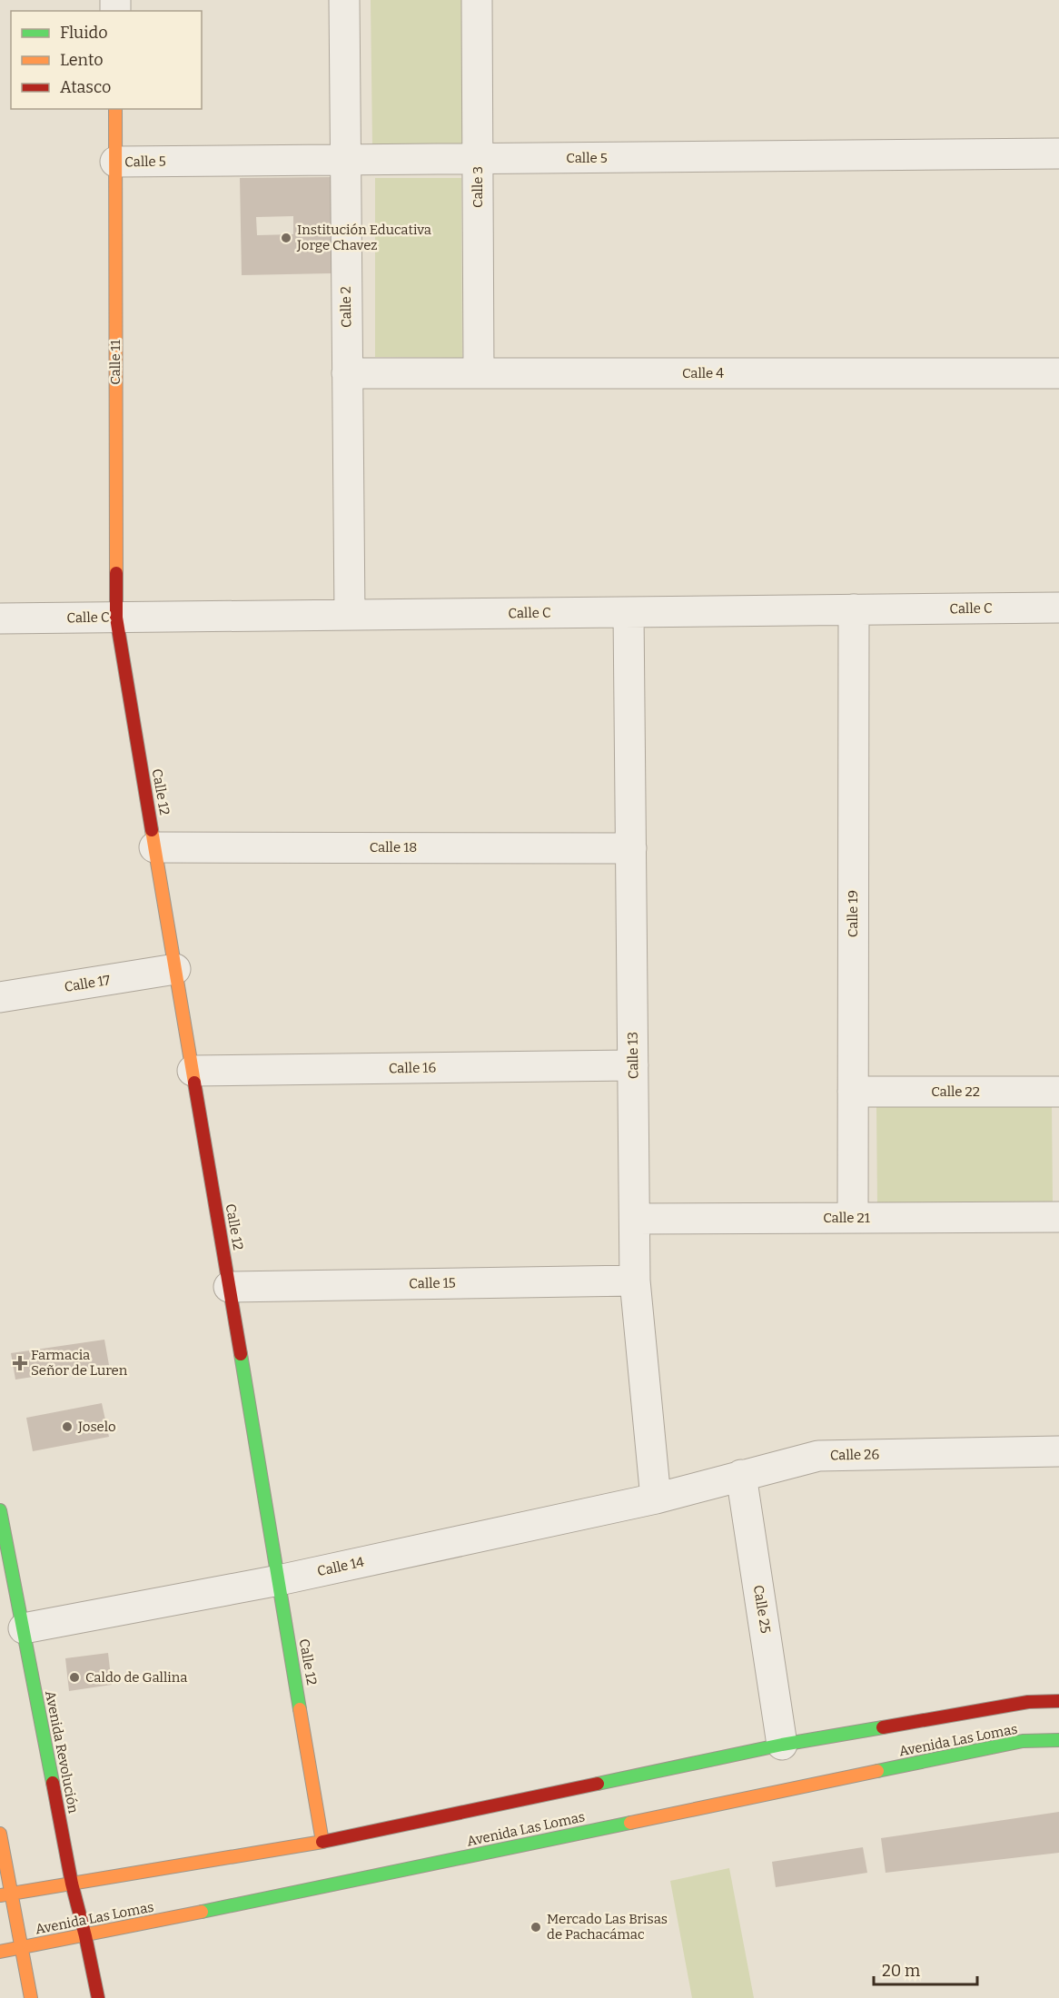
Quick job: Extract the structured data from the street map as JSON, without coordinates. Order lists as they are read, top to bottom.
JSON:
{
  "streets": {
    "street": [
      "Calle 5",
      "Calle 3",
      "Calle 2",
      "Calle 11",
      "Calle 4",
      "Calle C",
      "Calle 12",
      "Calle 18",
      "Calle 19",
      "Calle 17",
      "Calle 13",
      "Calle 16",
      "Calle 22",
      "Calle 21",
      "Calle 15",
      "Calle 26",
      "Calle 14",
      "Calle 25",
      "Avenida Las Lomas",
      "Avenida Revolución"
    ]
  },
  "crossings": [
    ["Calle 5", "Calle 3"],
    ["Calle 5", "Calle 2"],
    ["Calle 5", "Calle 11"],
    ["Calle 3", "Calle 4"],
    ["Calle 2", "Calle 4"],
    ["Calle 2", "Calle C"],
    ["Calle 11", "Calle C"],
    ["Calle 11", "Calle 12"],
    ["Calle C", "Calle 12"],
    ["Calle C", "Calle 19"],
    ["Calle C", "Calle 13"],
    ["Calle 12", "Calle 18"],
    ["Calle 12", "Calle 17"],
    ["Calle 12", "Calle 16"],
    ["Calle 12", "Calle 15"],
    ["Calle 12", "Calle 14"],
    ["Calle 12", "Avenida Las Lomas"],
    ["Calle 18", "Calle 13"],
    ["Calle 19", "Calle 22"],
    ["Calle 19", "Calle 21"],
    ["Calle 13", "Calle 16"],
    ["Calle 13", "Calle 21"],
    ["Calle 13", "Calle 15"],
    ["Calle 13", "Calle 26"],
    ["Calle 13", "Calle 14"],
    ["Calle 26", "Calle 14"],
    ["Calle 26", "Calle 25"],
    ["Calle 14", "Avenida Revolución"],
    ["Calle 25", "Avenida Las Lomas"],
    ["Avenida Las Lomas", "Avenida Revolución"]
  ],
  "places": {
    "other": [
      "Institución Educativa Jorge Chavez",
      "Joselo",
      "Caldo de Gallina",
      "Mercado Las Brisas de Pachacámac"
    ],
    "health": ["Farmacia Señor de Luren"]
  },
  "legend": ["Fluido", "Lento", "Atasco"],
  "scale_bar": "20 m"
}
